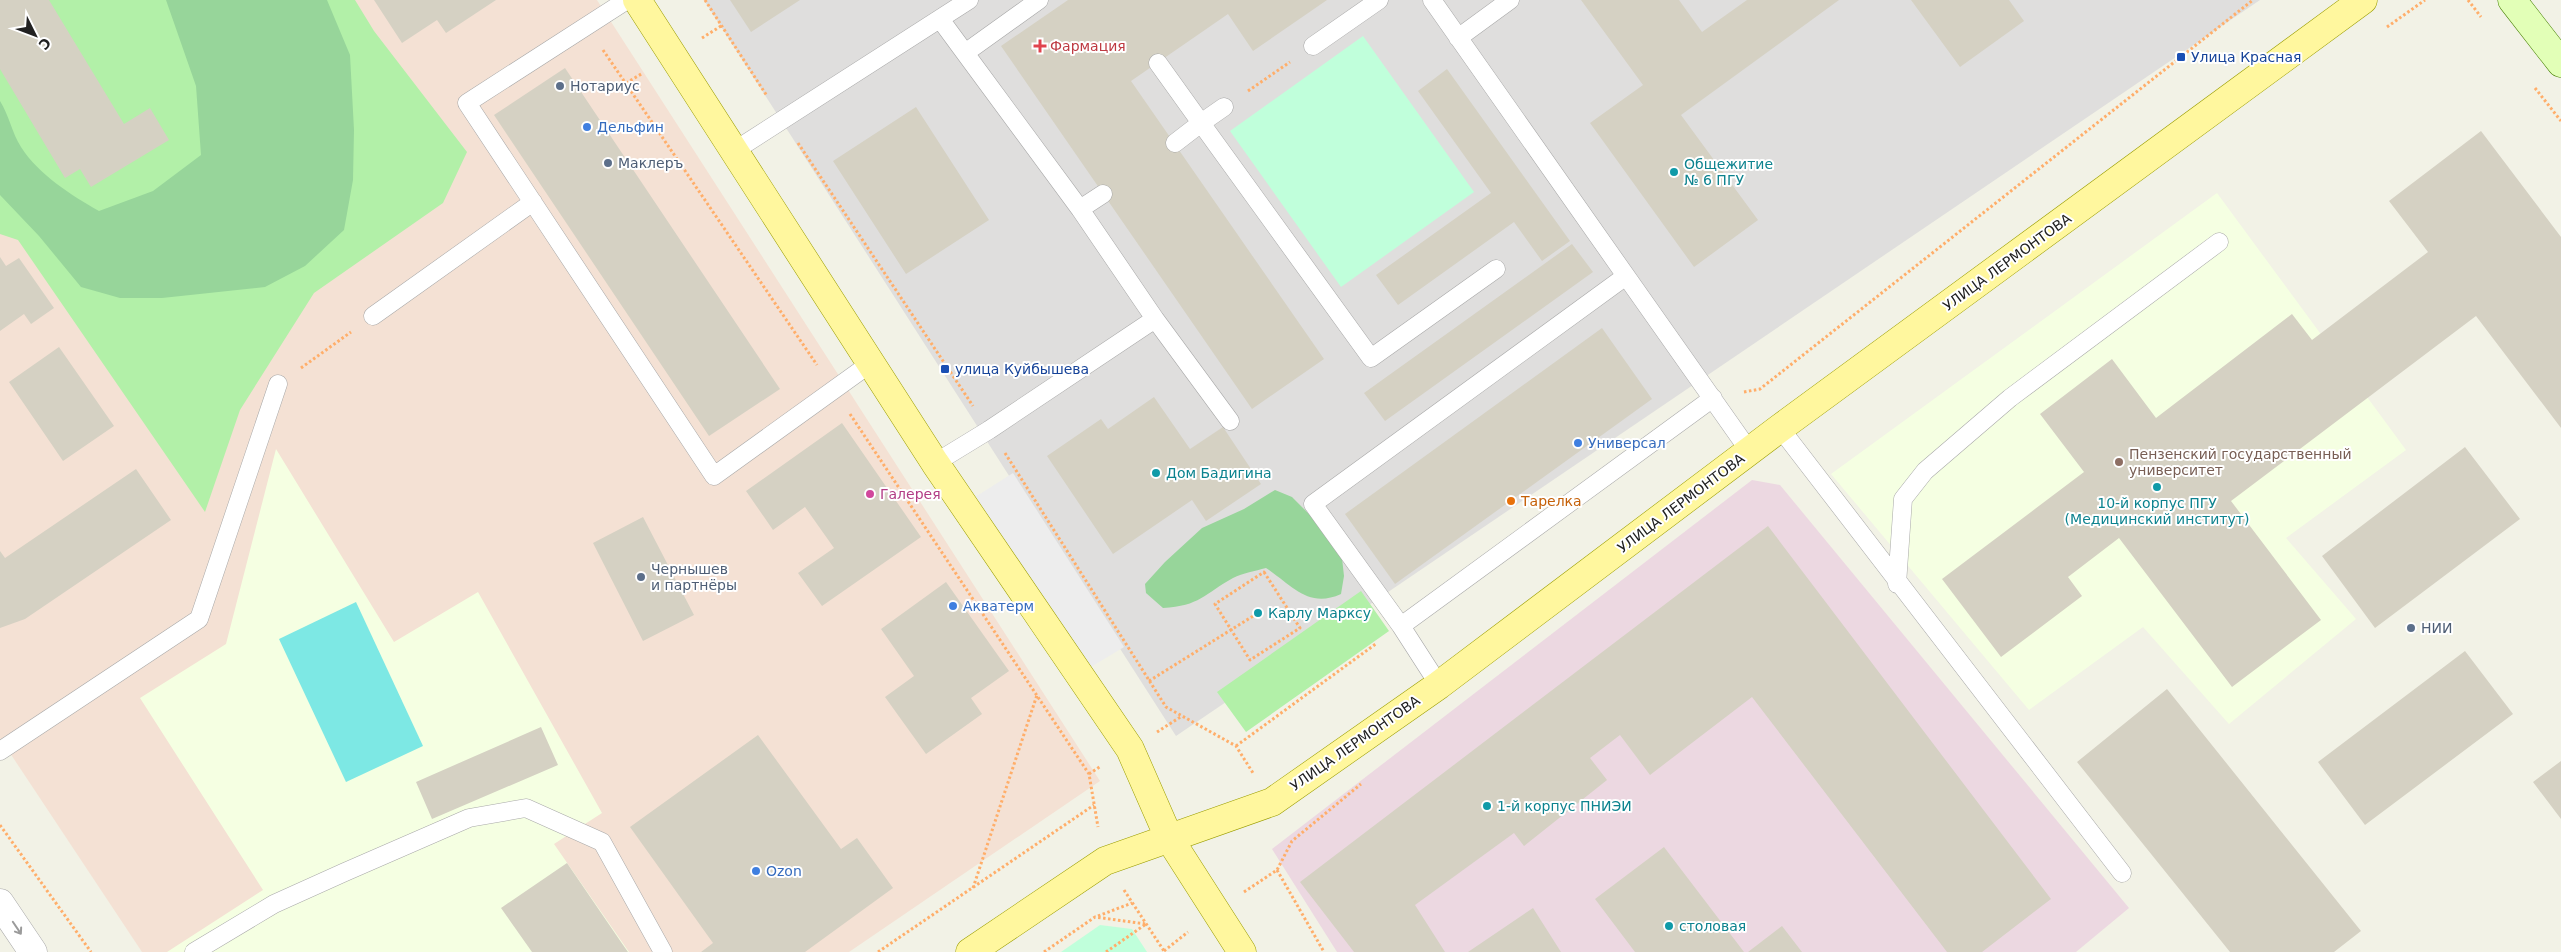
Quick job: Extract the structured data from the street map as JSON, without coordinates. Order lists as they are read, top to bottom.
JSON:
{
  "streets": {
    "main road": ["УЛИЦА ЛЕРМОНТОВА"]
  },
  "places": {
    "health": ["Фармация"],
    "transit": ["Улица Красная", "улица Куйбышева"],
    "other": [
      "Нотариус",
      "Дельфин",
      "Маклеръ",
      "Общежитие № 6 ПГУ",
      "Универсал",
      "Пензенский государственный университет",
      "Дом Бадигина",
      "10-й корпус ПГУ (Медицинский институт)",
      "Галерея",
      "Тарелка",
      "Чернышев и партнёры",
      "Акватерм",
      "Карлу Марксу",
      "НИИ",
      "1-й корпус ПНИЭИ",
      "Ozon",
      "столовая"
    ]
  },
  "north": "bottom right"
}
